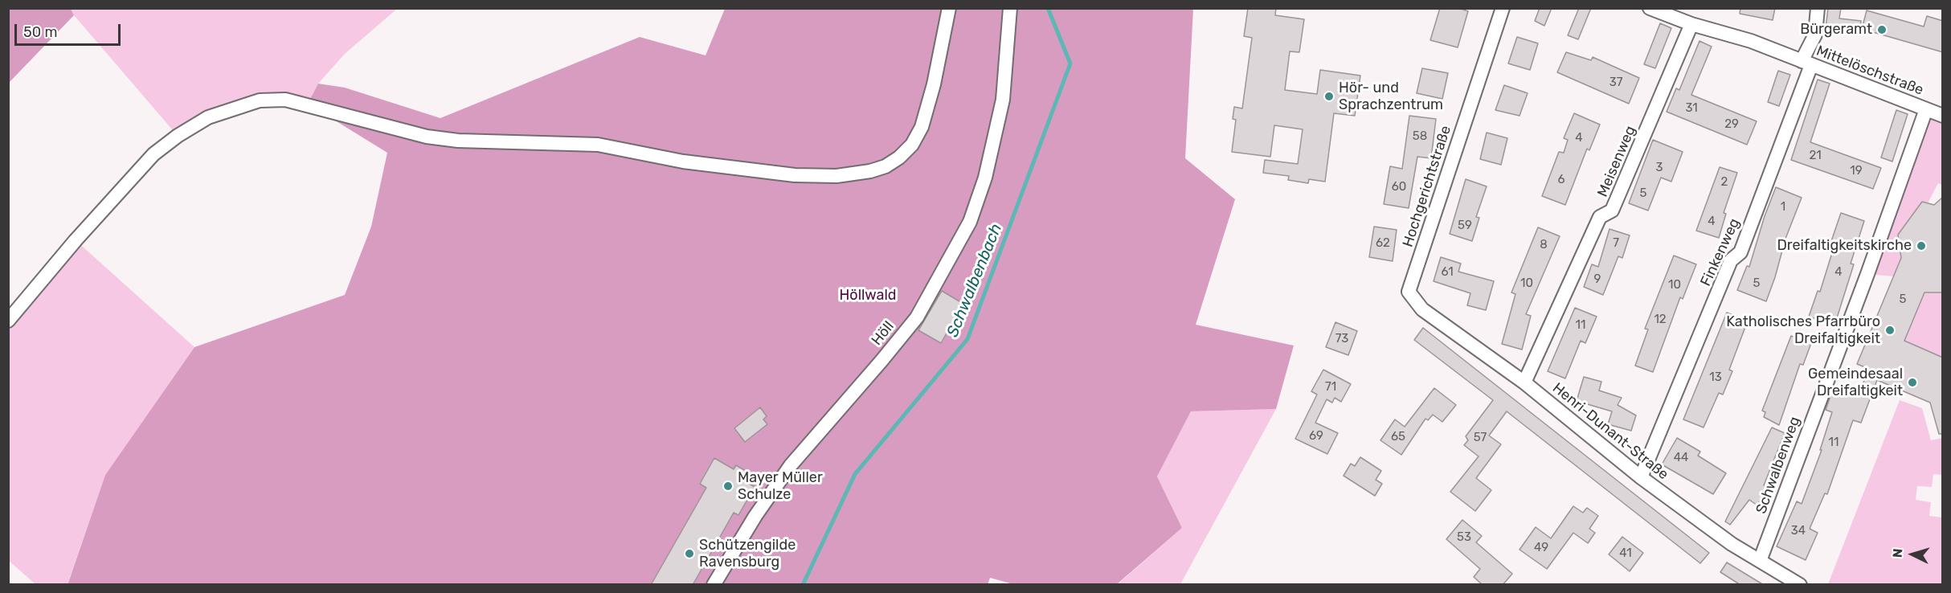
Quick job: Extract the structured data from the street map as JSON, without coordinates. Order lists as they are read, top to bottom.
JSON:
{
  "streets": {
    "street": [
      "Mittelöschstraße",
      "Meisenweg",
      "Hochgerichtstraße",
      "Finkenweg",
      "Höll",
      "Henri-Dunant-Straße",
      "Schwalbenweg"
    ]
  },
  "crossings": [
    ["Mittelöschstraße", "Meisenweg"],
    ["Mittelöschstraße", "Finkenweg"],
    ["Mittelöschstraße", "Schwalbenweg"],
    ["Meisenweg", "Henri-Dunant-Straße"],
    ["Hochgerichtstraße", "Henri-Dunant-Straße"],
    ["Finkenweg", "Henri-Dunant-Straße"],
    ["Henri-Dunant-Straße", "Schwalbenweg"]
  ],
  "water": ["Schwalbenbach"],
  "parks": ["Höllwald"],
  "places": [
    "Bürgeramt",
    "Hör- und Sprachzentrum",
    "Dreifaltigkeitskirche",
    "Katholisches Pfarrbüro Dreifaltigkeit",
    "Gemeindesaal Dreifaltigkeit",
    "Mayer Müller Schulze",
    "Schützengilde Ravensburg"
  ],
  "house_numbers": [
    "37",
    "31",
    "29",
    "58",
    "4",
    "21",
    "3",
    "19",
    "6",
    "2",
    "60",
    "5",
    "1",
    "4",
    "59",
    "62",
    "7",
    "8",
    "61",
    "4",
    "9",
    "10",
    "5",
    "10",
    "5",
    "12",
    "11",
    "73",
    "13",
    "71",
    "69",
    "65",
    "57",
    "11",
    "44",
    "34",
    "53",
    "49",
    "41"
  ],
  "scale_bar": "50 m",
  "north": "left"
}
